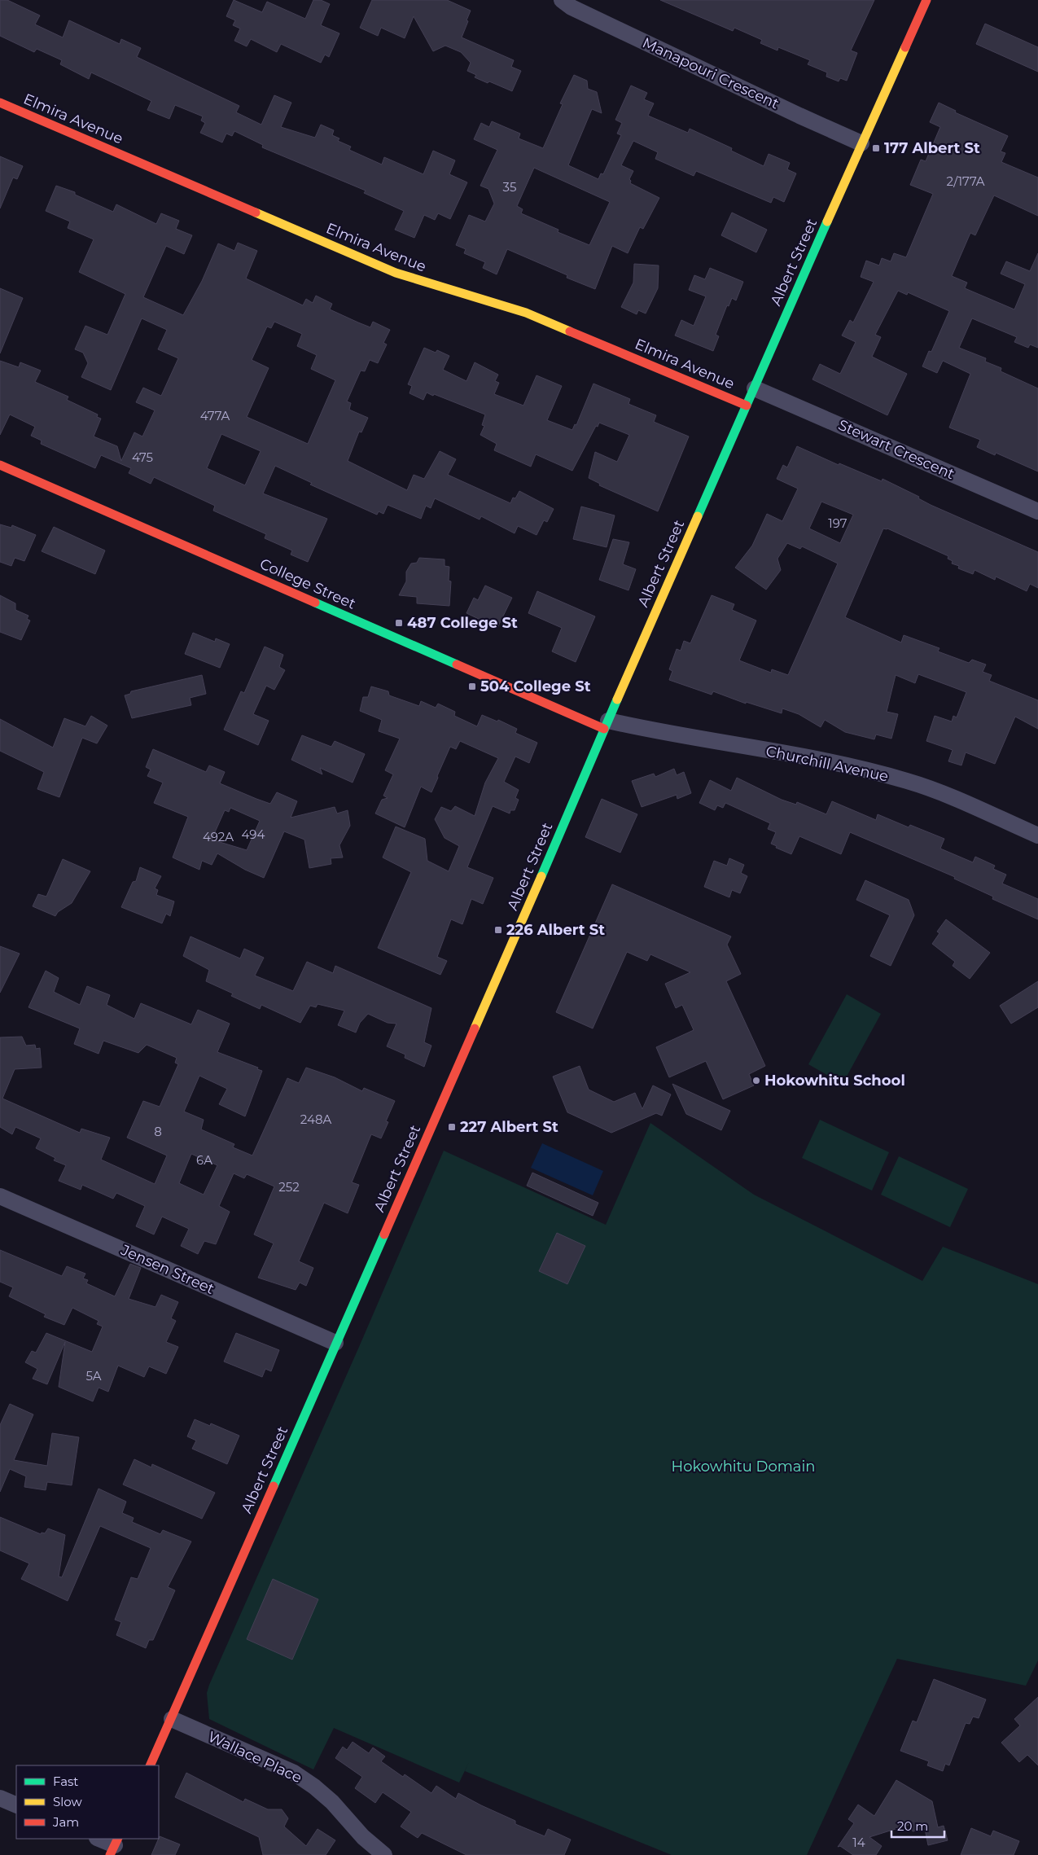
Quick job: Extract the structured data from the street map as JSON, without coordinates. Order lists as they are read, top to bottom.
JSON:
{
  "streets": {
    "main road": ["Elmira Avenue", "Albert Street", "College Street"],
    "street": [
      "Manapouri Crescent",
      "Stewart Crescent",
      "Churchill Avenue",
      "Jensen Street",
      "Wallace Place"
    ]
  },
  "crossings": [
    ["Manapouri Crescent", "Albert Street"],
    ["Elmira Avenue", "Albert Street"],
    ["Albert Street", "Stewart Crescent"],
    ["Albert Street", "College Street"],
    ["Albert Street", "Churchill Avenue"],
    ["Albert Street", "Jensen Street"],
    ["Albert Street", "Wallace Place"],
    ["College Street", "Churchill Avenue"]
  ],
  "parks": ["Hokowhitu Domain"],
  "places": {
    "transit": [
      "177 Albert St",
      "487 College St",
      "504 College St",
      "226 Albert St",
      "227 Albert St"
    ],
    "other": ["Hokowhitu School"]
  },
  "house_numbers": [
    "2/177A",
    "35",
    "477A",
    "475",
    "197",
    "494",
    "492A",
    "248A",
    "8",
    "6A",
    "252",
    "5A",
    "14"
  ],
  "legend": ["Fast", "Slow", "Jam"],
  "scale_bar": "20 m"
}
